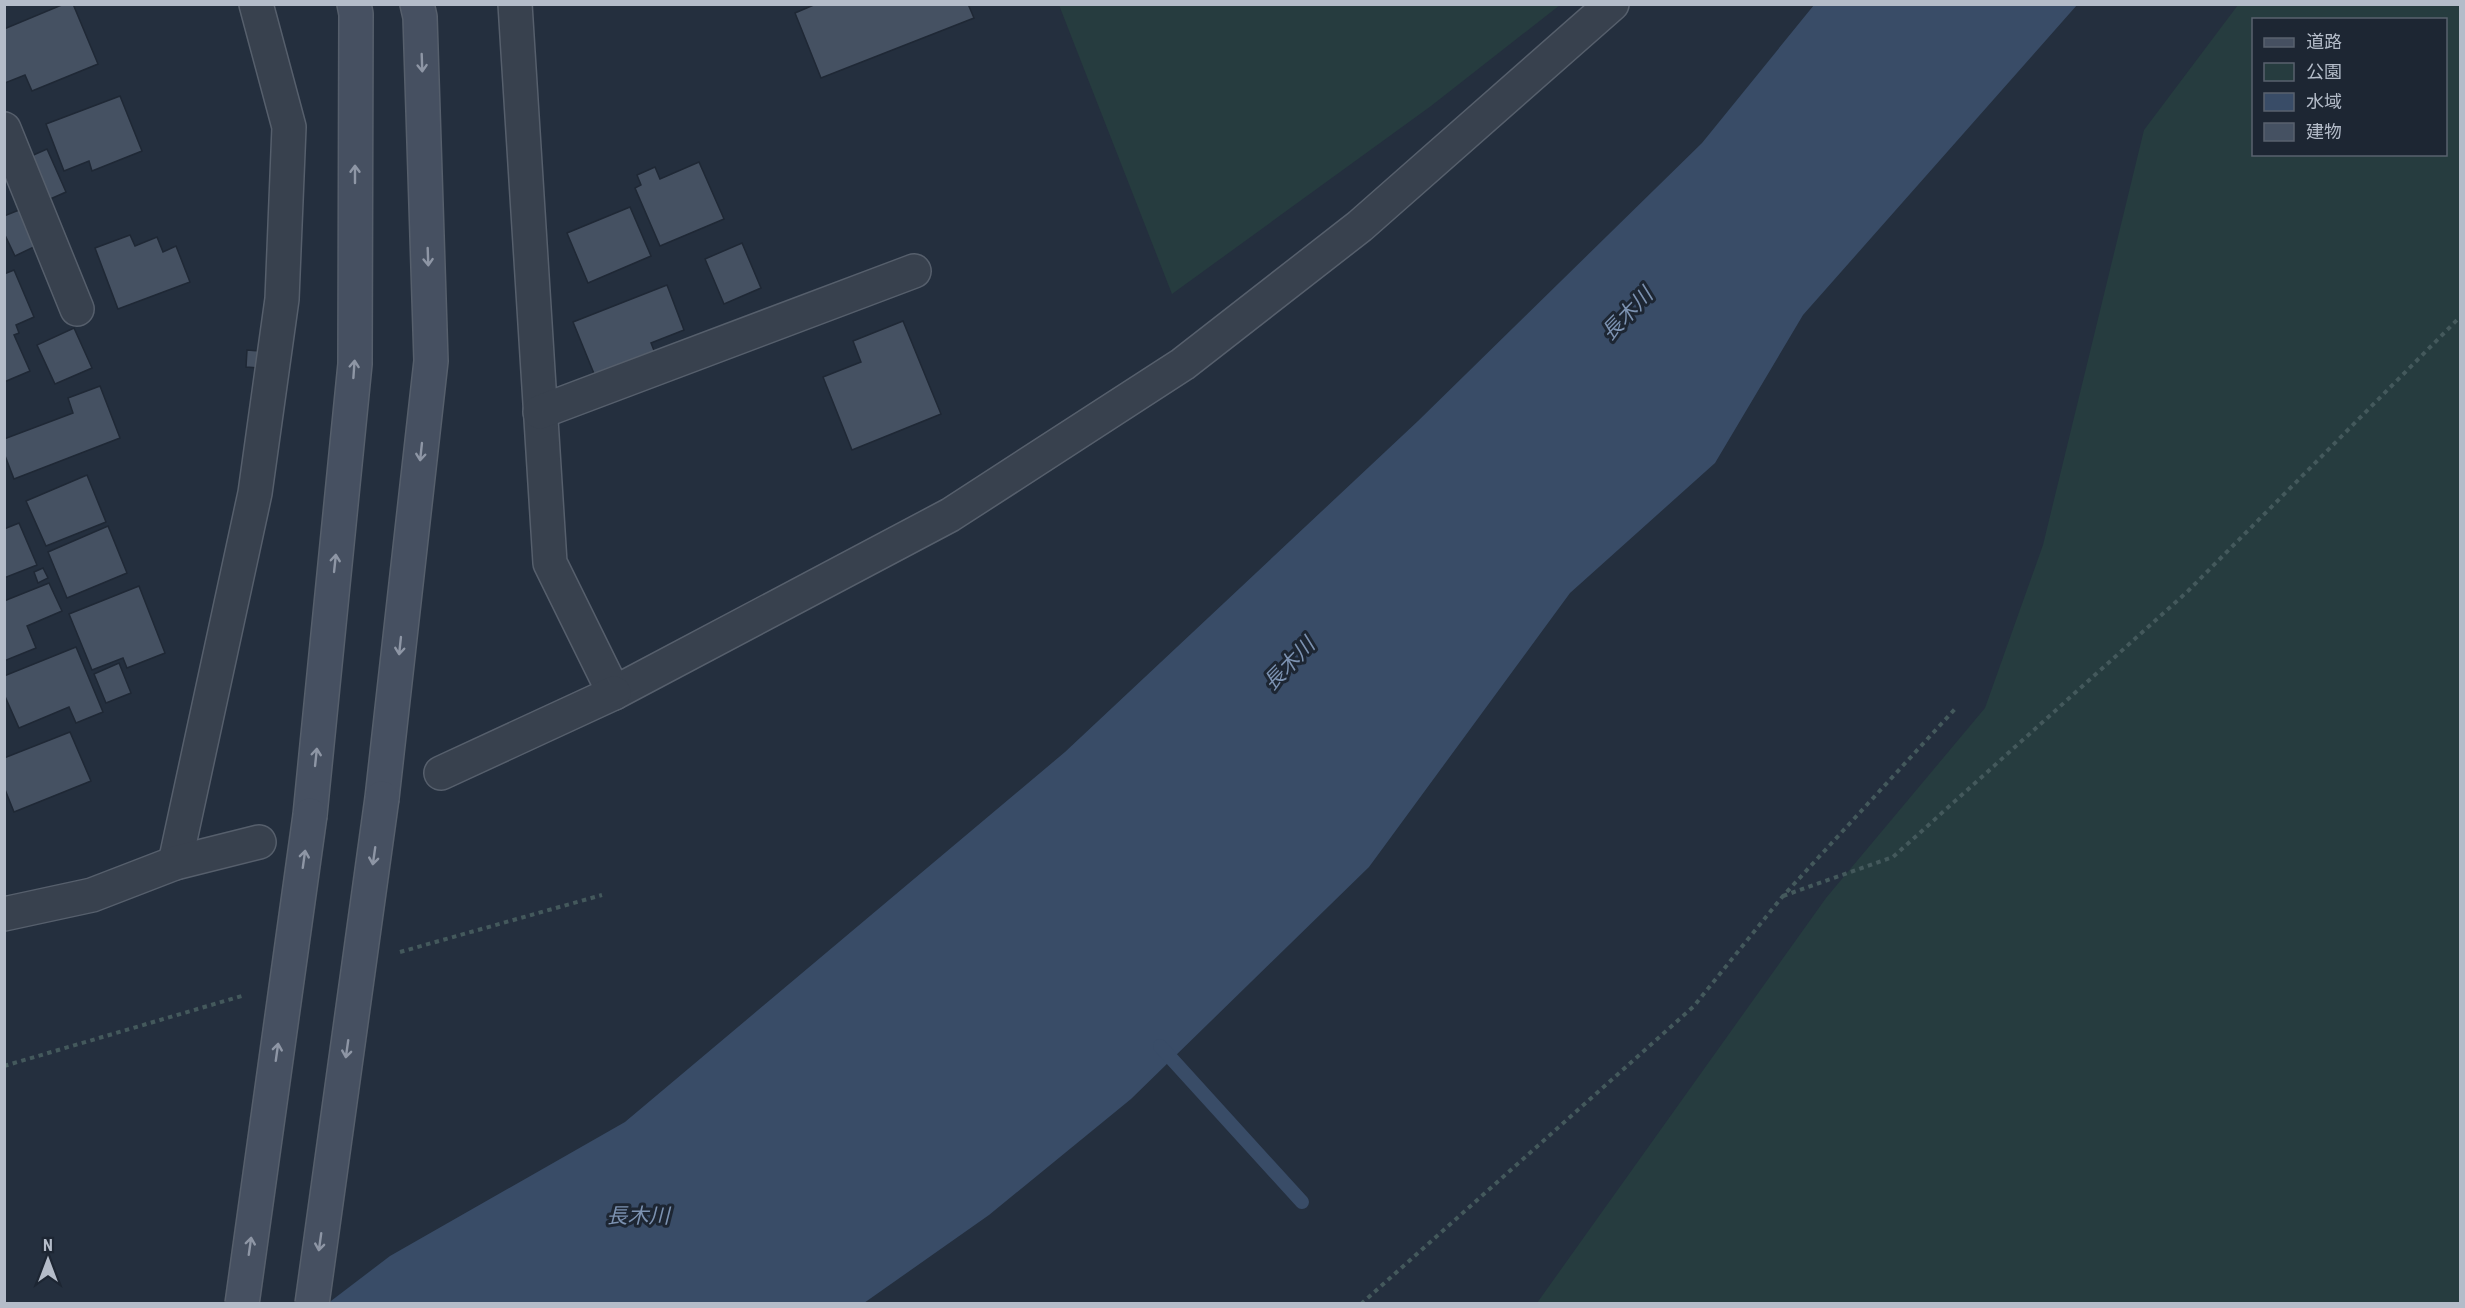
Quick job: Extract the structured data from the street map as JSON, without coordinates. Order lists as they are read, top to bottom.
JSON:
{
  "water": ["長木川"],
  "legend": [
    "道路",
    "公園",
    "水域",
    "建物"
  ],
  "north": "top"
}
